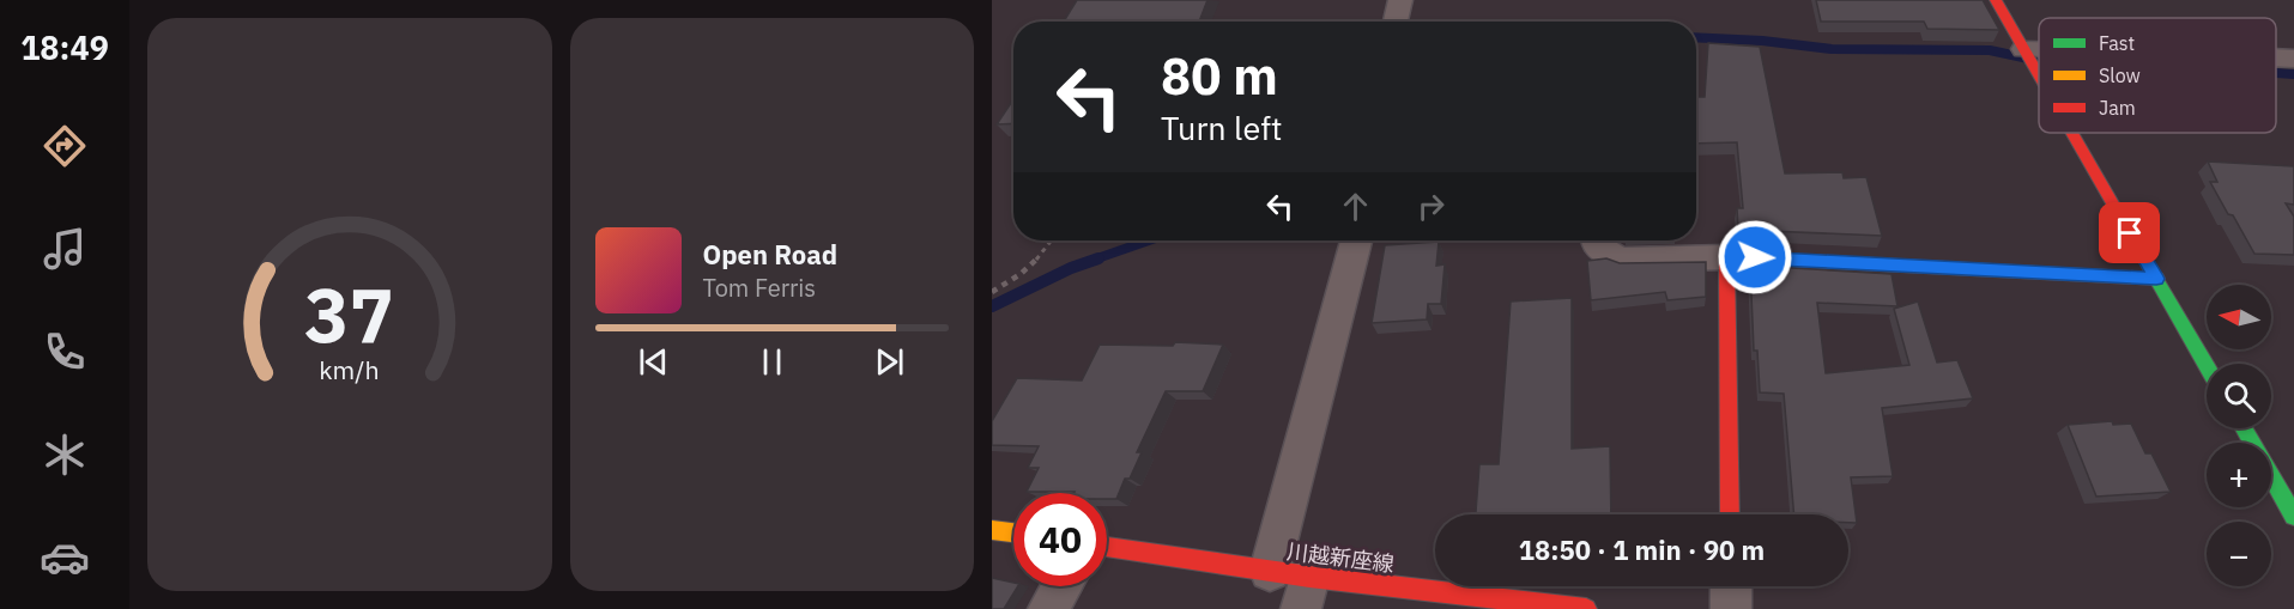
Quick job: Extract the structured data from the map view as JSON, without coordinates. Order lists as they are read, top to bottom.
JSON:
{
  "streets": {
    "street": ["川越新座線"]
  },
  "legend": ["Fast", "Slow", "Jam"],
  "north": "left",
  "page": {
    "tabs": "18:49",
    "turn": ["80 m", "Turn left"],
    "song": ["Open Road", "Tom Ferris"],
    "map_buttons": ["+", "−"],
    "limit": "40",
    "trip": "18:50 · 1 min · 90 m",
    "gauge": ["37", "km/h"]
  }
}
